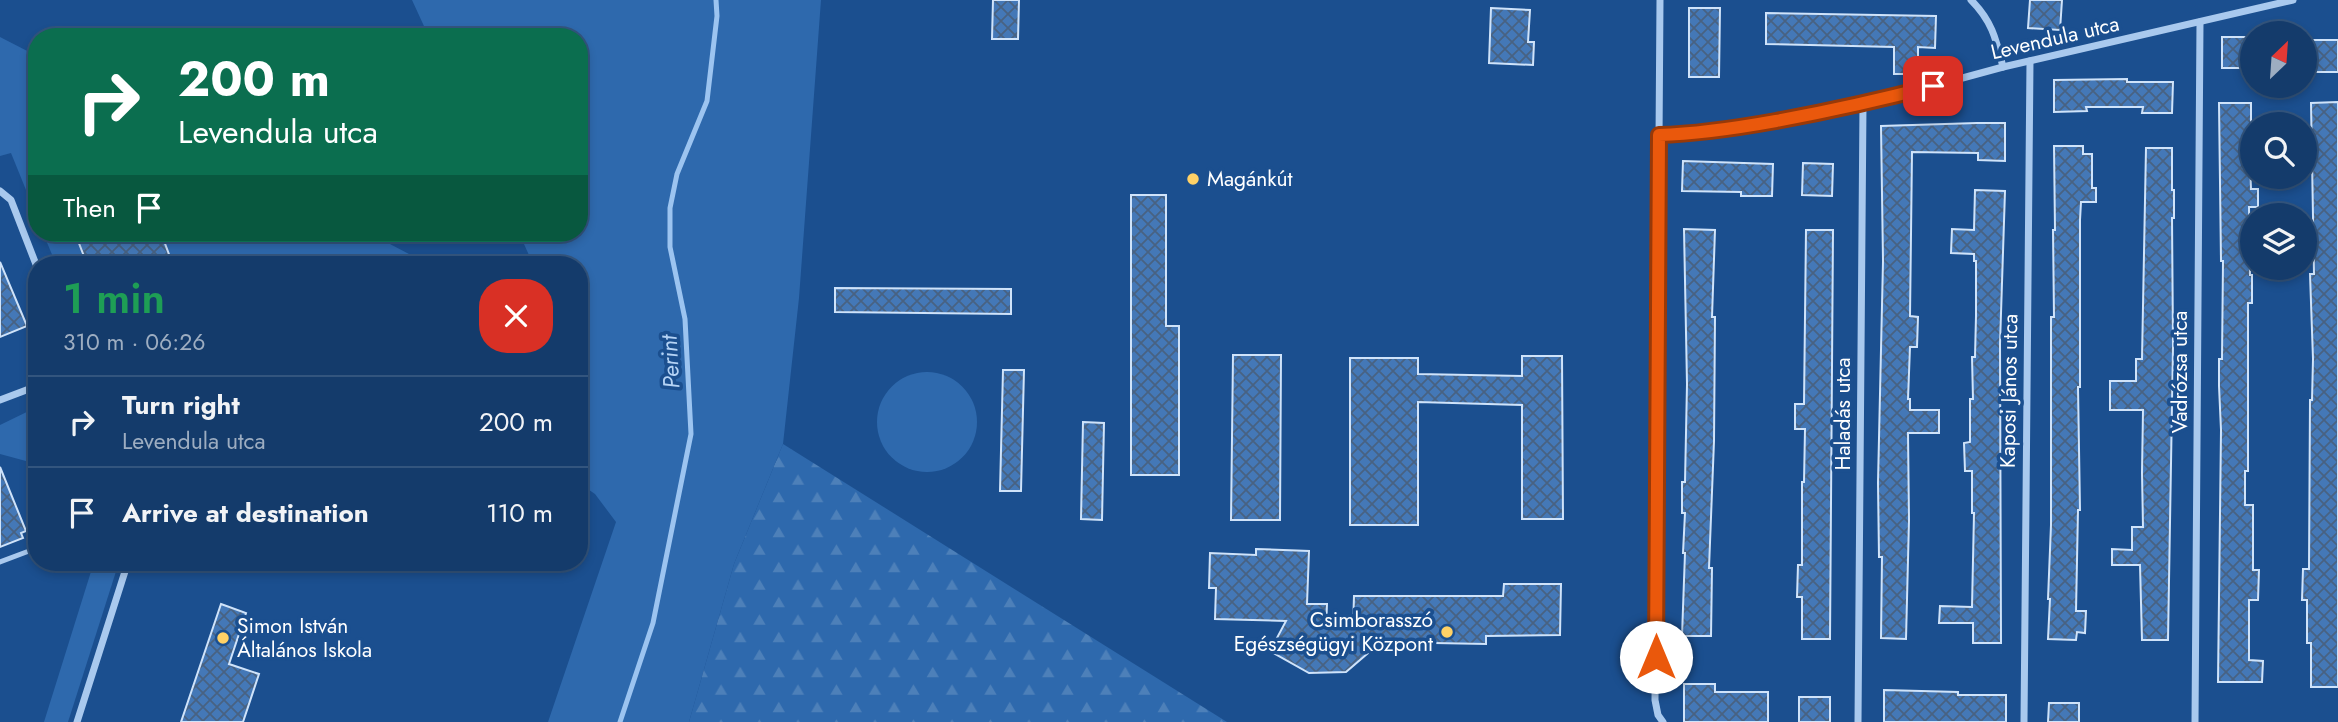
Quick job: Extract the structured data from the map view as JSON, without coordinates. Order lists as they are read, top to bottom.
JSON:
{
  "streets": {
    "street": [
      "Levendula utca",
      "Vadrózsa utca",
      "Kaposi János utca",
      "Haladás utca"
    ]
  },
  "crossings": [
    ["Levendula utca", "Vadrózsa utca"],
    ["Levendula utca", "Kaposi János utca"],
    ["Levendula utca", "Haladás utca"]
  ],
  "water": ["Perint"],
  "places": ["Magánkút", "Csimborasszó Egészségügyi Központ", "Simon István Általános Iskola"],
  "north": "top right",
  "page": {
    "turn": ["200 m", "Levendula utca"],
    "then": "Then",
    "heading": ["1 min", "310 m · 06:26"],
    "list": [
      {
        "name": "Turn right",
        "note": "Levendula utca",
        "value": "200 m"
      },
      {
        "name": "Arrive at destination",
        "value": "110 m"
      }
    ]
  }
}
